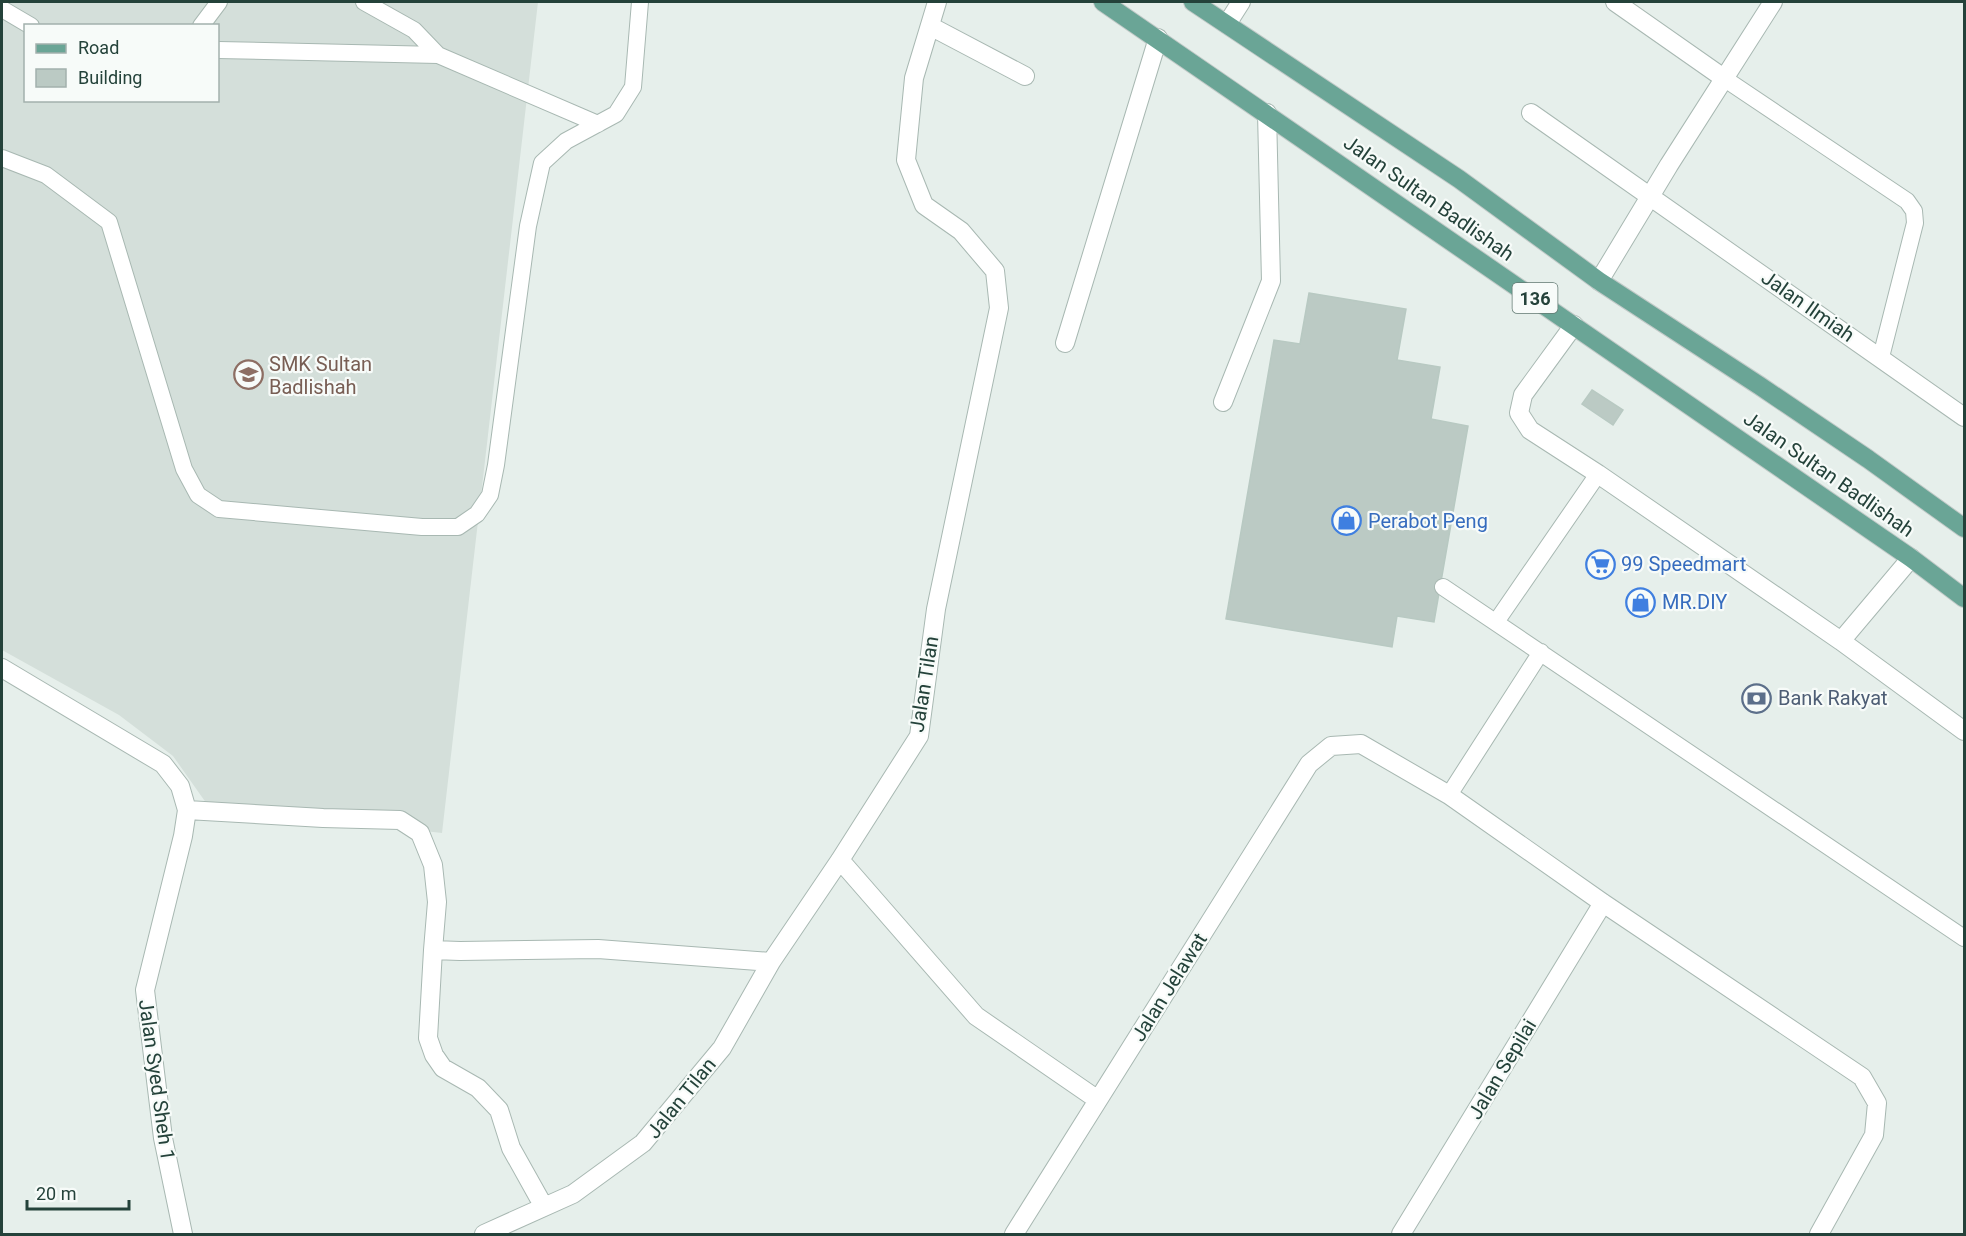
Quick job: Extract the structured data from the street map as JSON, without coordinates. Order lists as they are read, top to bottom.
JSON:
{
  "streets": {
    "main road": ["Jalan Sultan Badlishah", "136"],
    "street": [
      "Jalan Ilmiah",
      "Jalan Tilan",
      "Jalan Jelawat",
      "Jalan Sepilai",
      "Jalan Syed Sheh 1"
    ]
  },
  "places": {
    "school or university": ["SMK Sultan Badlishah"],
    "shop": ["Perabot Peng", "MR.DIY"],
    "supermarket": ["99 Speedmart"],
    "bank": ["Bank Rakyat"]
  },
  "legend": ["Road", "Building"],
  "scale_bar": "20 m"
}
